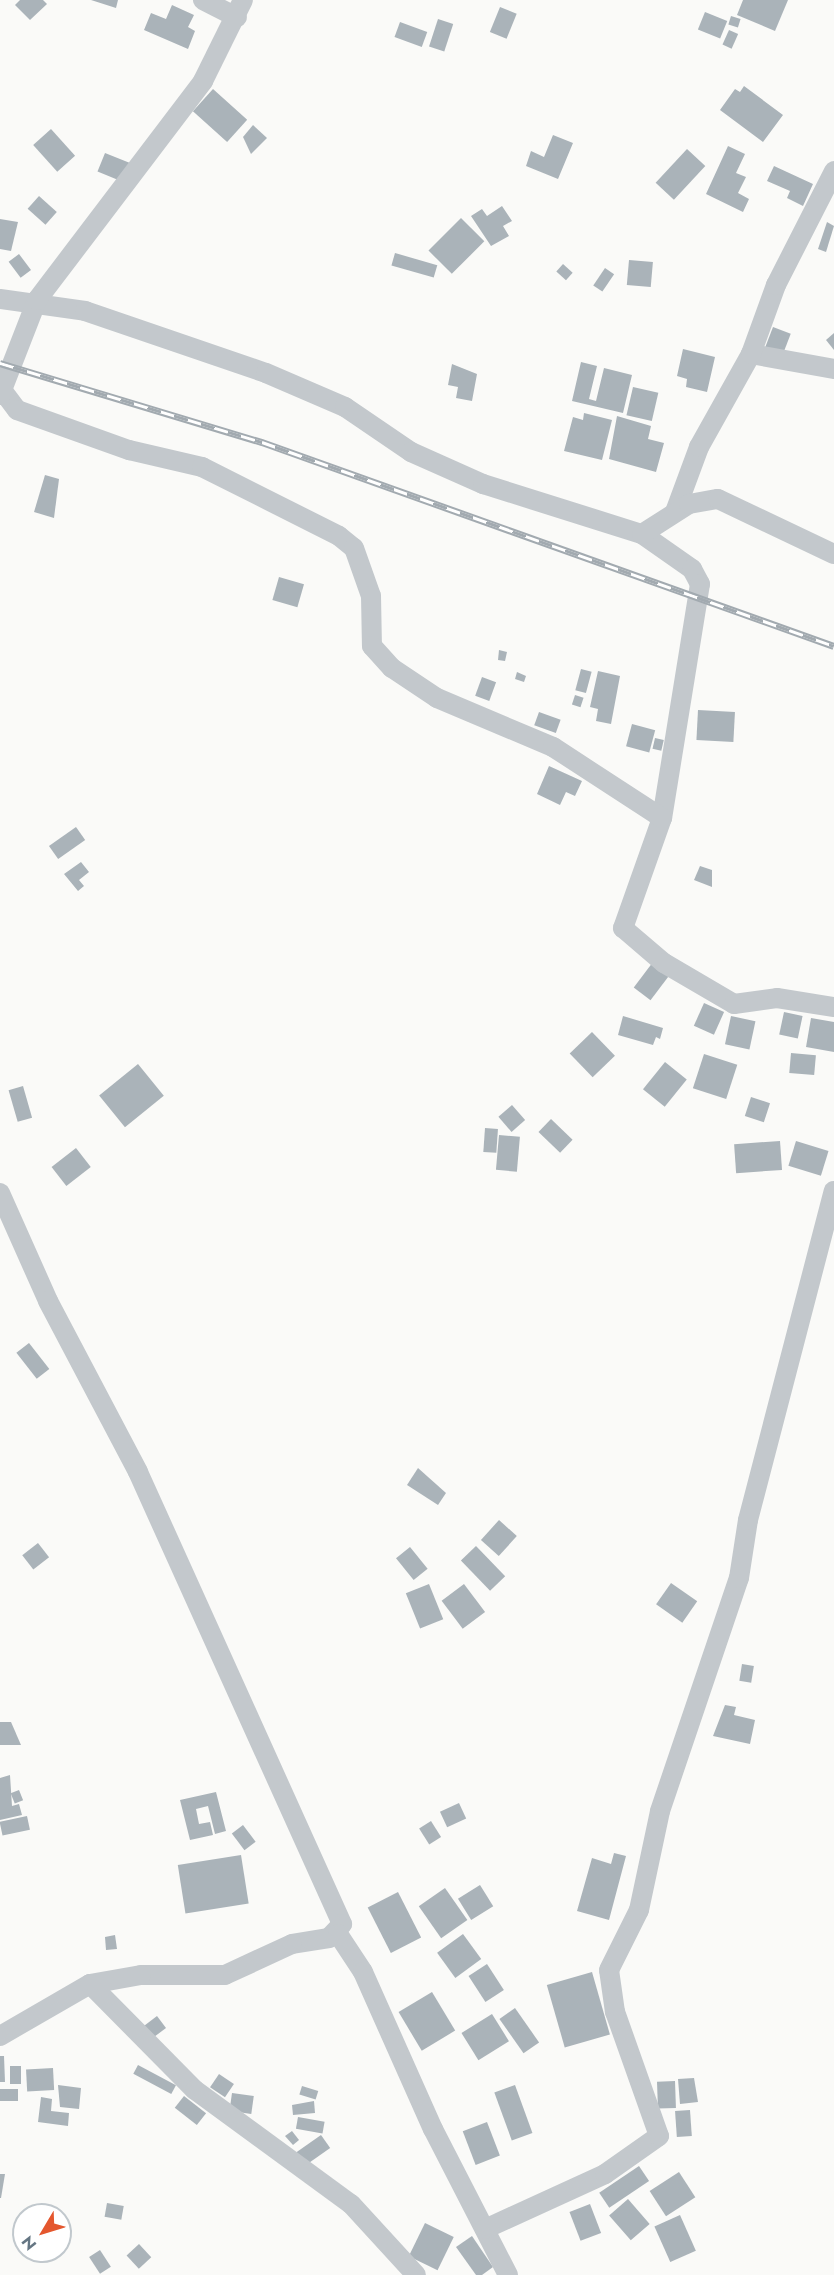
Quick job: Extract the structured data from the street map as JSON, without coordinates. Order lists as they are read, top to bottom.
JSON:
{
  "north": "bottom left"
}
